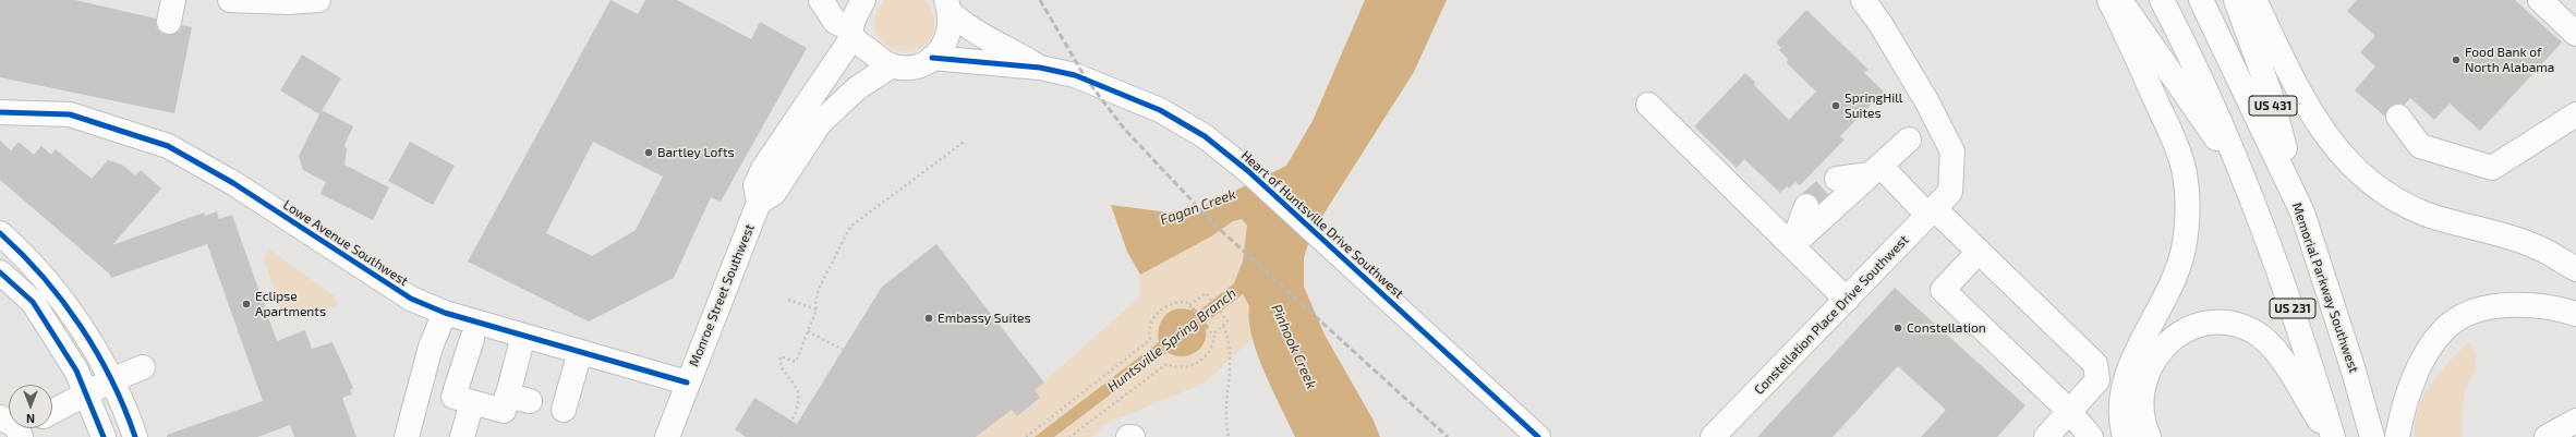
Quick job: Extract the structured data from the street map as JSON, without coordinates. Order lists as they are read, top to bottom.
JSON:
{
  "streets": {
    "main road": [
      "US 431",
      "Heart of Huntsville Drive Southwest",
      "Lowe Avenue Southwest",
      "Memorial Parkway Southwest",
      "Monroe Street Southwest",
      "US 231",
      "Constellation Place Drive Southwest"
    ]
  },
  "crossings": [
    ["US 431", "Memorial Parkway Southwest"],
    ["Lowe Avenue Southwest", "Monroe Street Southwest"]
  ],
  "water": ["Fagan Creek", "Huntsville Spring Branch", "Pinhook Creek"],
  "places": [
    "Food Bank of North Alabama",
    "SpringHill Suites",
    "Bartley Lofts",
    "Eclipse Apartments",
    "Embassy Suites",
    "Constellation"
  ],
  "north": "bottom"
}
